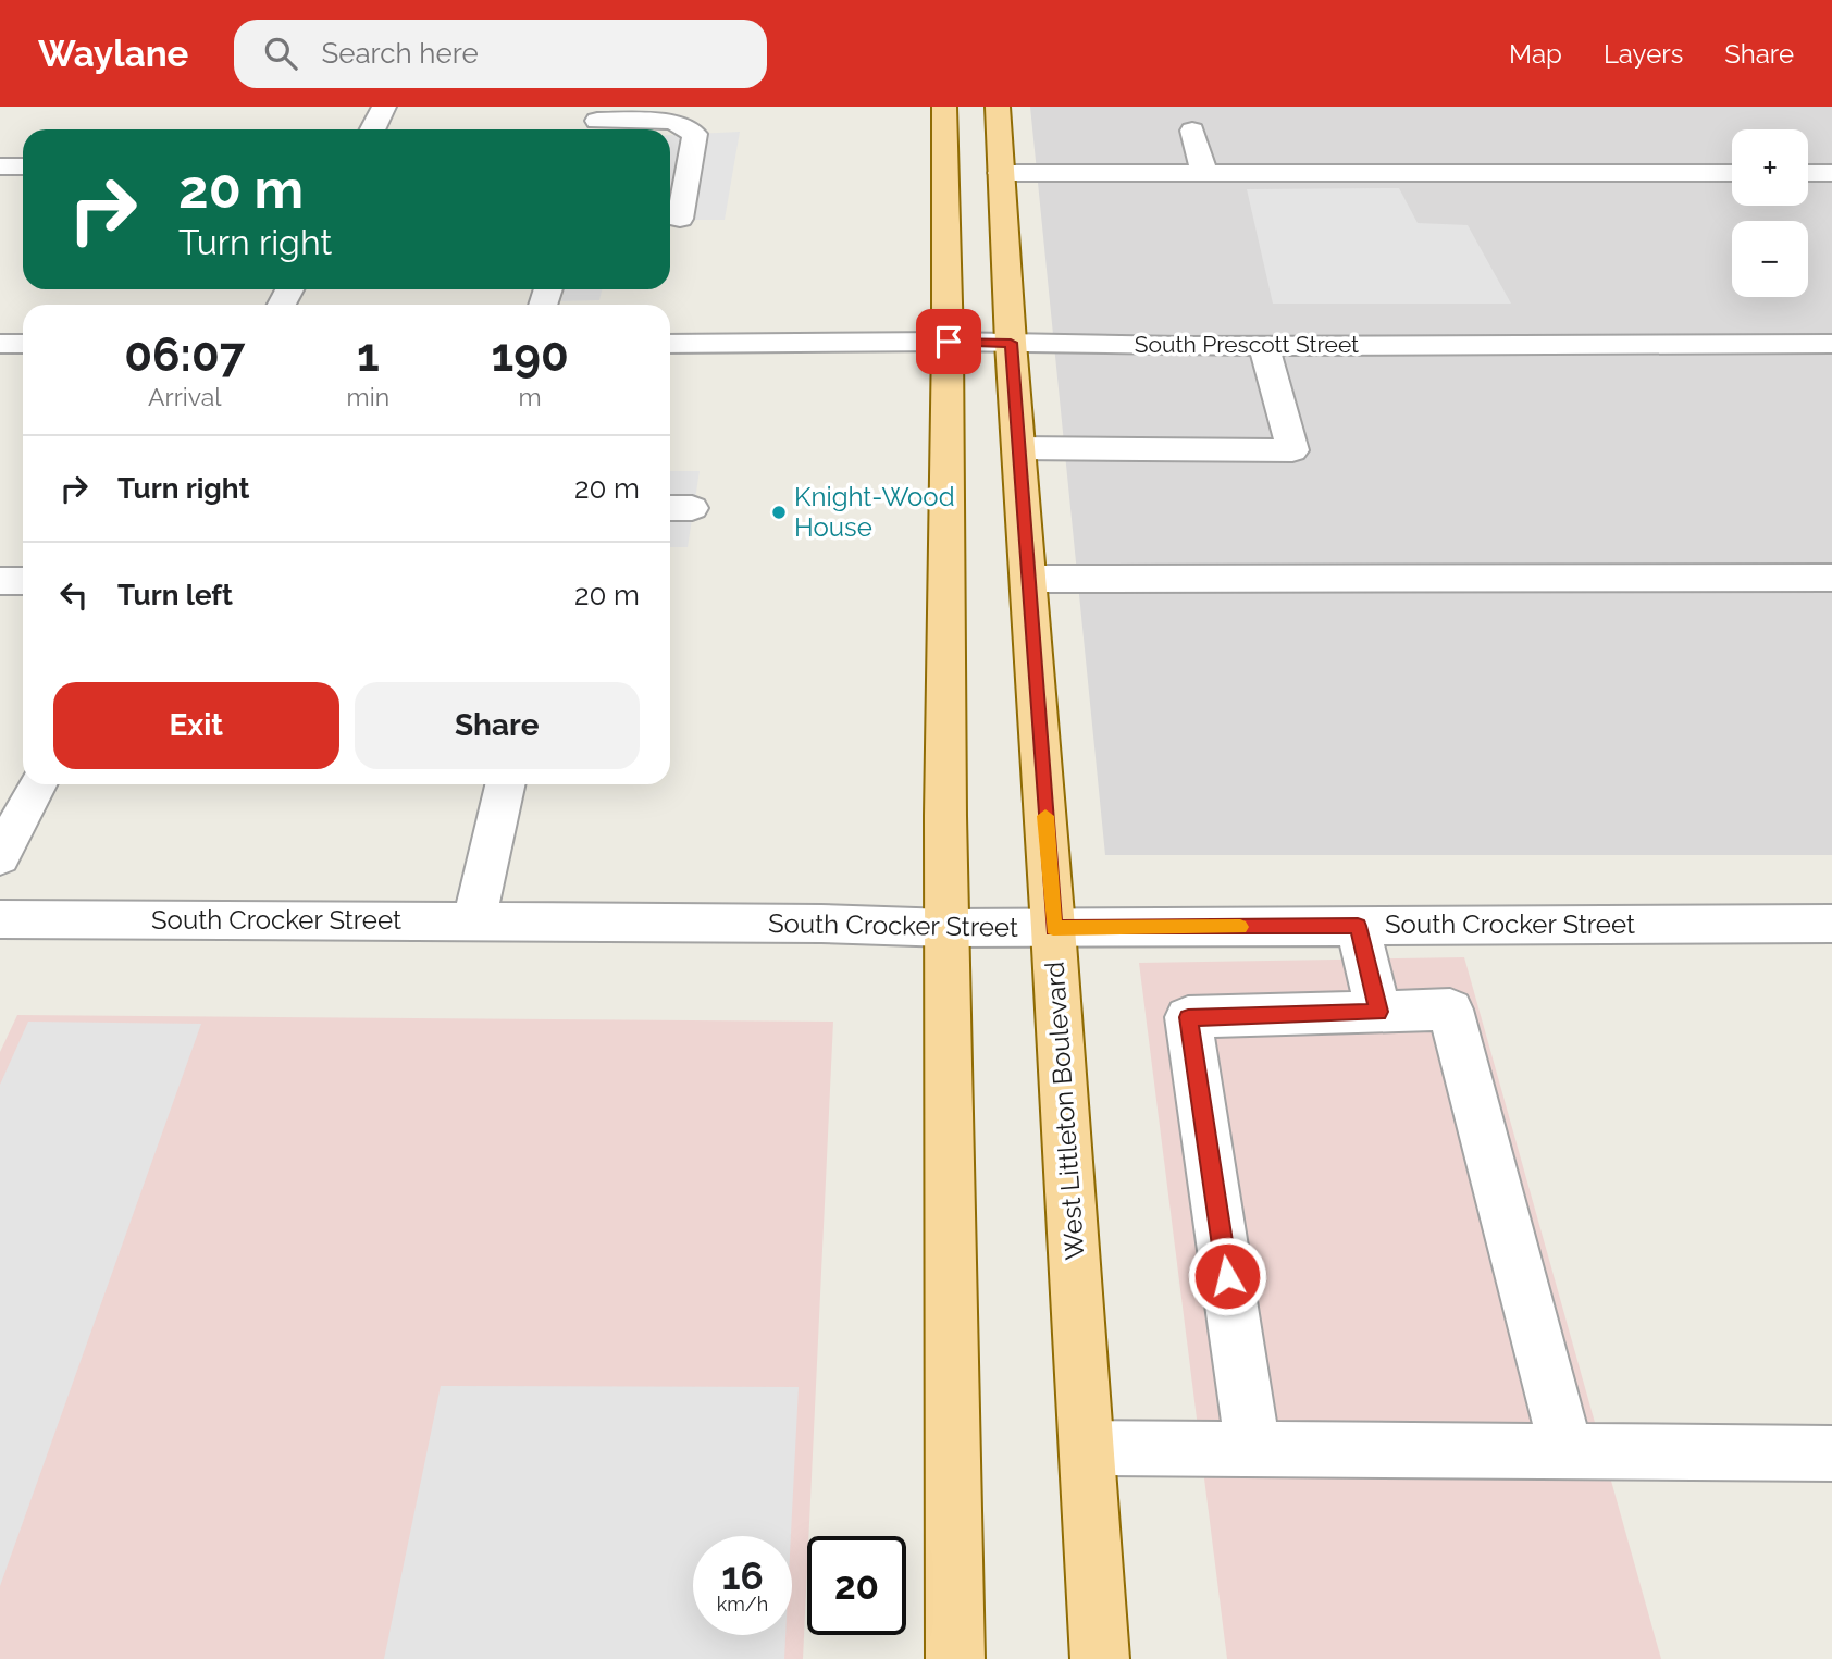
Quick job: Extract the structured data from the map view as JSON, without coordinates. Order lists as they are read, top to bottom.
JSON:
{
  "streets": {
    "main road": ["West Littleton Boulevard"],
    "street": ["South Prescott Street", "South Crocker Street"]
  },
  "crossings": [
    ["South Prescott Street", "West Littleton Boulevard"],
    ["South Crocker Street", "West Littleton Boulevard"]
  ],
  "places": ["Knight-Wood House"],
  "page": {
    "header": "Waylane",
    "search": "Search here",
    "nav": ["Map", "Layers", "Share"],
    "map_buttons": ["+", "−"],
    "turn": ["20 m", "Turn right"],
    "eta": [
      "06:07",
      "Arrival",
      "1",
      "min",
      "190",
      "m"
    ],
    "list": [
      {
        "name": "Turn right",
        "value": "20 m"
      },
      {
        "name": "Turn left",
        "value": "20 m"
      }
    ],
    "buttons": ["Exit", "Share"],
    "speed": "16 km/h",
    "limit": "20"
  }
}
